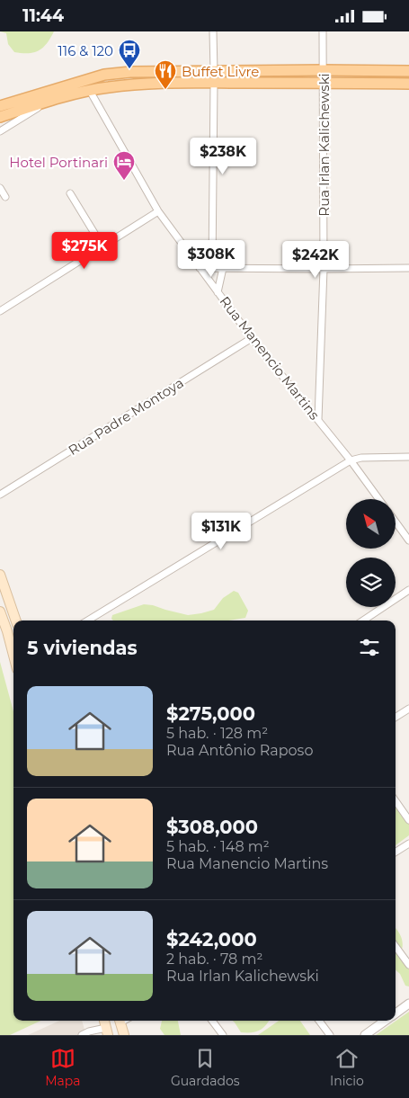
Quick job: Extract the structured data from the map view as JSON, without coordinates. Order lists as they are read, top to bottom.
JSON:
{
  "streets": {
    "street": ["Rua Irlan Kalichewski", "Rua Manencio Martins", "Rua Padre Montoya"]
  },
  "crossings": [
    ["Rua Irlan Kalichewski", "Rua Manencio Martins"],
    ["Rua Manencio Martins", "Rua Padre Montoya"]
  ],
  "places": {
    "bus stop": ["116 & 120"],
    "restaurant": ["Buffet Livre"],
    "hotel": ["Hotel Portinari"]
  },
  "north": "top left",
  "page": {
    "status": "11:44",
    "price": [
      "$238K",
      "$275K",
      "$308K",
      "$242K",
      "$131K"
    ],
    "heading": "5 viviendas",
    "list": [
      {
        "name": "$275,000",
        "note": "5 hab. · 128 m² · Rua Antônio Raposo"
      },
      {
        "name": "$308,000",
        "note": "5 hab. · 148 m² · Rua Manencio Martins"
      },
      {
        "name": "$242,000",
        "note": "2 hab. · 78 m² · Rua Irlan Kalichewski"
      }
    ],
    "tabs": ["Mapa", "Guardados", "Inicio"]
  }
}
